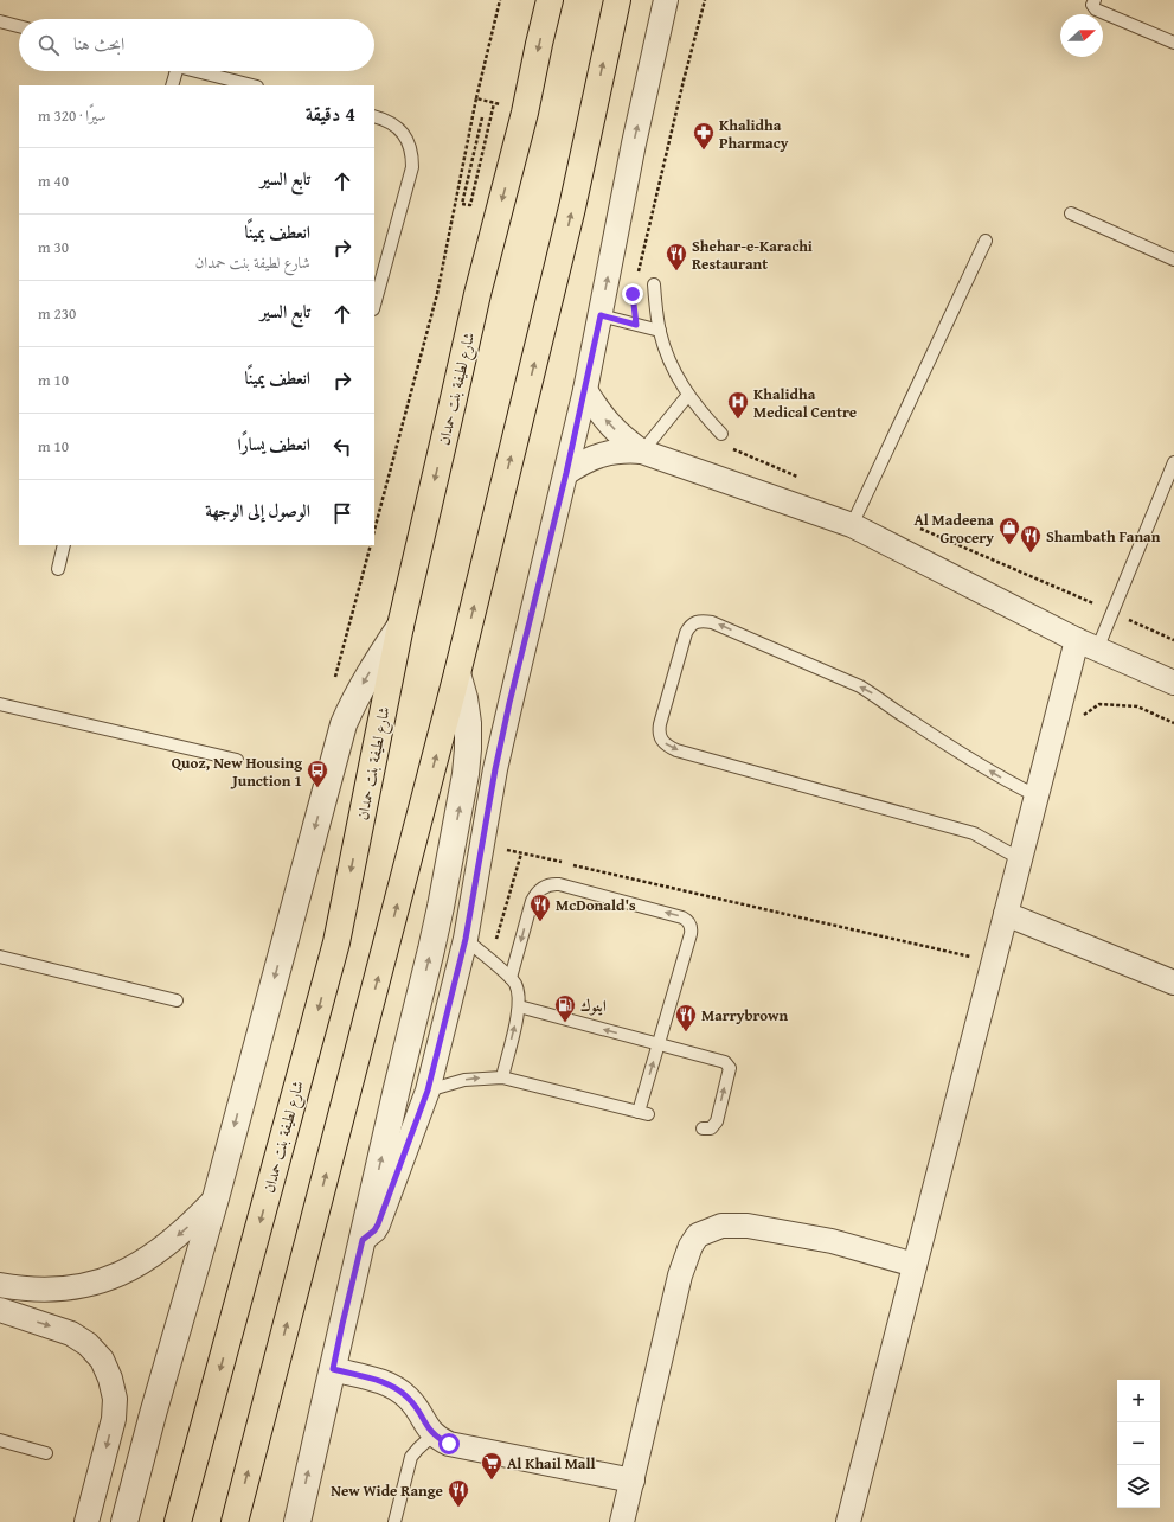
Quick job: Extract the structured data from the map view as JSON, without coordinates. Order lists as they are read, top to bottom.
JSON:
{
  "streets": {
    "main road": ["شارع لطيفة بنت حمدان"]
  },
  "places": {
    "pharmacy": ["Khalidha Pharmacy"],
    "restaurant": [
      "Shehar-e-Karachi Restaurant",
      "Shambath Fanan",
      "McDonald's",
      "Marrybrown",
      "New Wide Range"
    ],
    "hospital": ["Khalidha Medical Centre"],
    "shop": ["Al Madeena Grocery"],
    "bus stop": ["Quoz, New Housing Junction 1"],
    "fuel station": ["اينوك"],
    "supermarket": ["Al Khail Mall"]
  },
  "north": "right",
  "page": {
    "search": "ابحث هنا",
    "heading": ["4 دقيقة", "سيرًا · 320 m"],
    "list": [
      ["تابع السير", "40 m"],
      ["انعطف يمينًا", "شارع لطيفة بنت حمدان", "30 m"],
      ["تابع السير", "230 m"],
      ["انعطف يمينًا", "10 m"],
      ["انعطف يسارًا", "10 m"],
      "الوصول إلى الوجهة"
    ],
    "map_buttons": ["+", "−"]
  }
}
